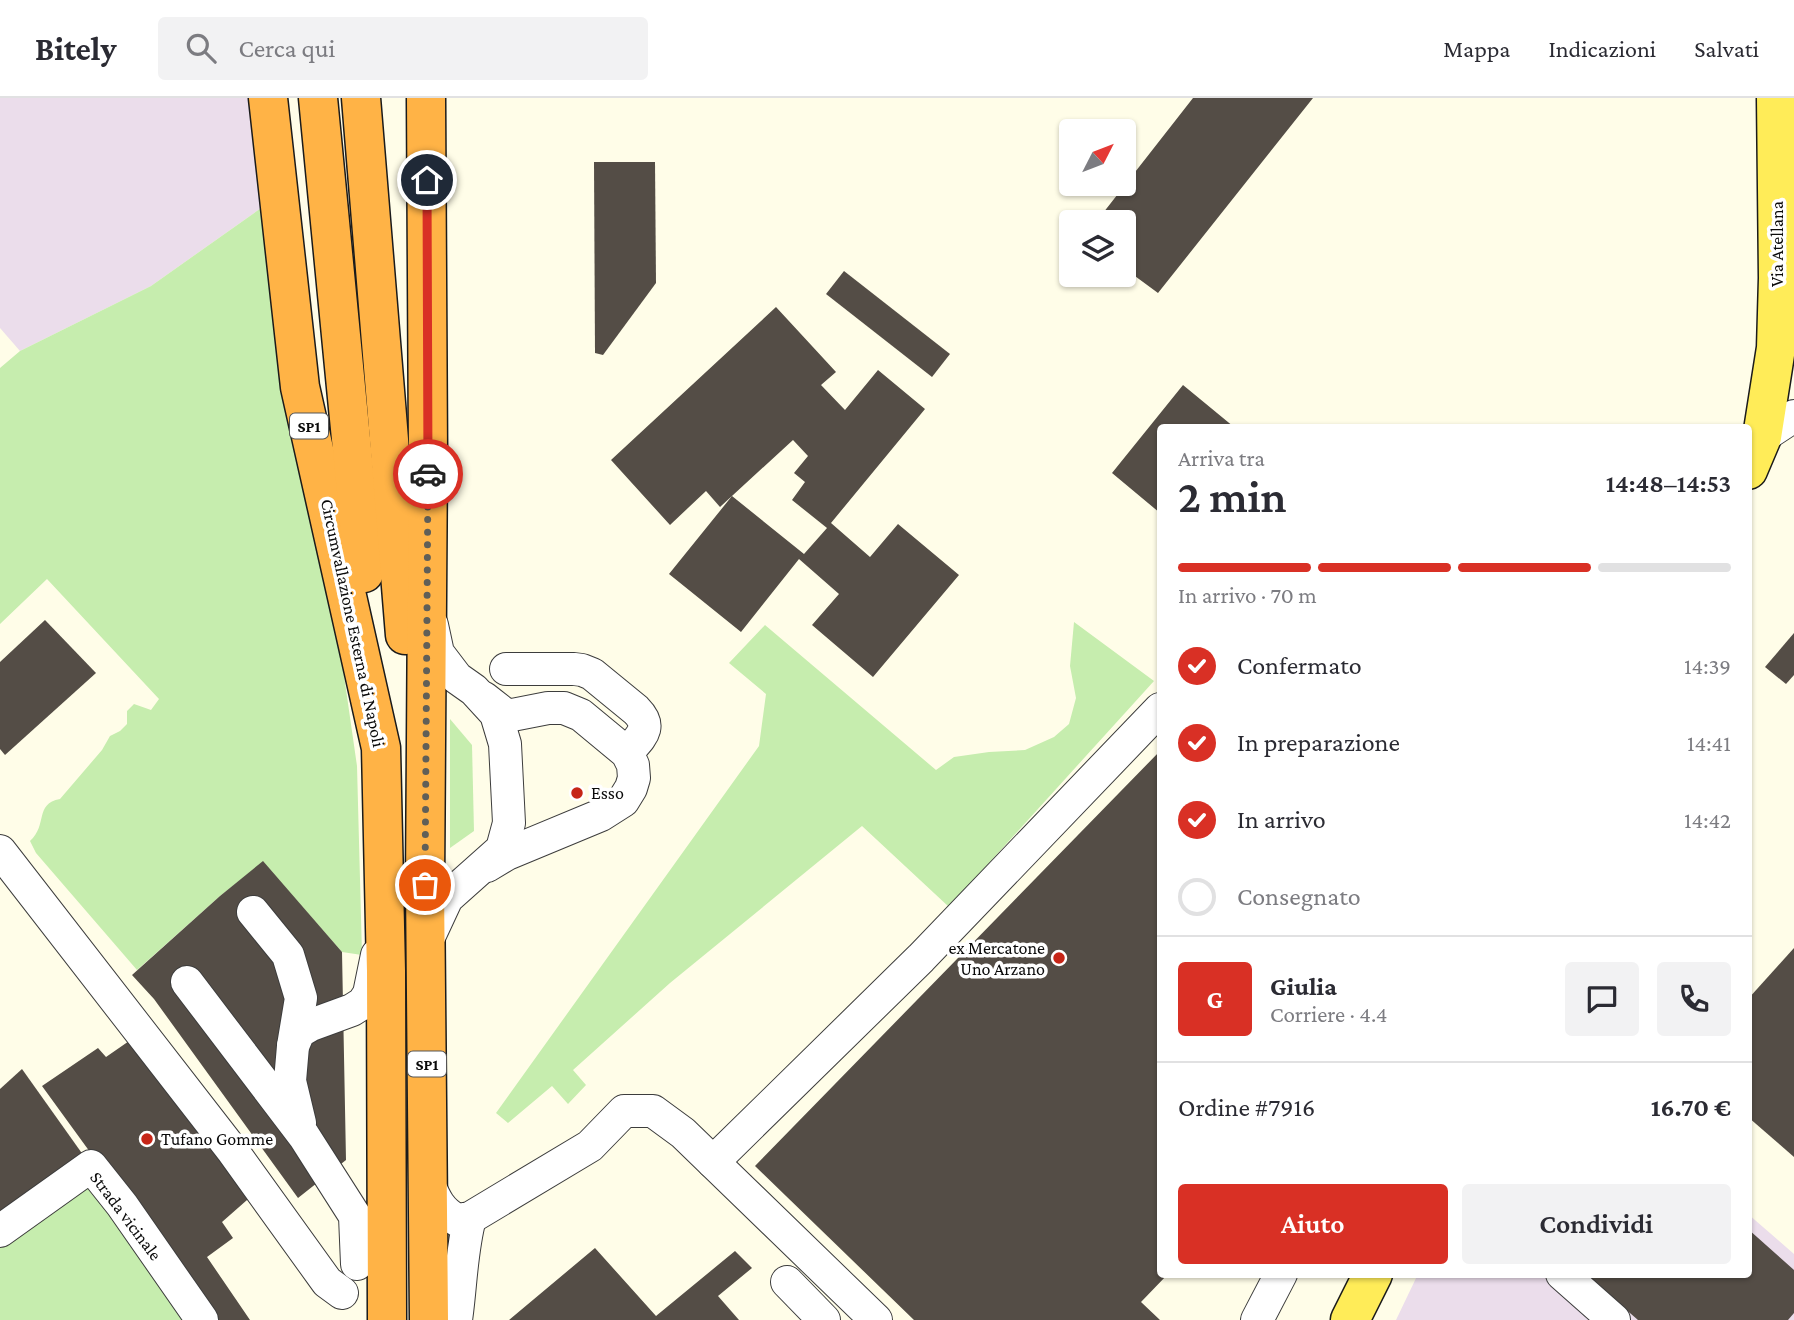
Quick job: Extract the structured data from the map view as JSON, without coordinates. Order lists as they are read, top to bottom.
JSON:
{
  "streets": {
    "highway": ["SP1", "Circumvallazione Esterna di Napoli"],
    "main road": ["Via Atellana"],
    "street": ["Strada vicinale"]
  },
  "places": ["Esso", "ex Mercatone Uno Arzano", "Tufano Gomme"],
  "north": "top right",
  "page": {
    "header": "Bitely",
    "search": "Cerca qui",
    "nav": ["Mappa", "Indicazioni", "Salvati"],
    "heading": ["2 min", "Arriva tra", "14:48–14:53"],
    "panel": [
      "Giulia",
      "Corriere · 4.4",
      "Ordine #7916",
      "16.70 €"
    ],
    "bar": "In arrivo · 70 m",
    "list": [
      ["Confermato", "14:39"],
      ["In preparazione", "14:41"],
      ["In arrivo", "14:42"],
      "Consegnato"
    ],
    "round": "G",
    "buttons": ["Aiuto", "Condividi"]
  }
}
